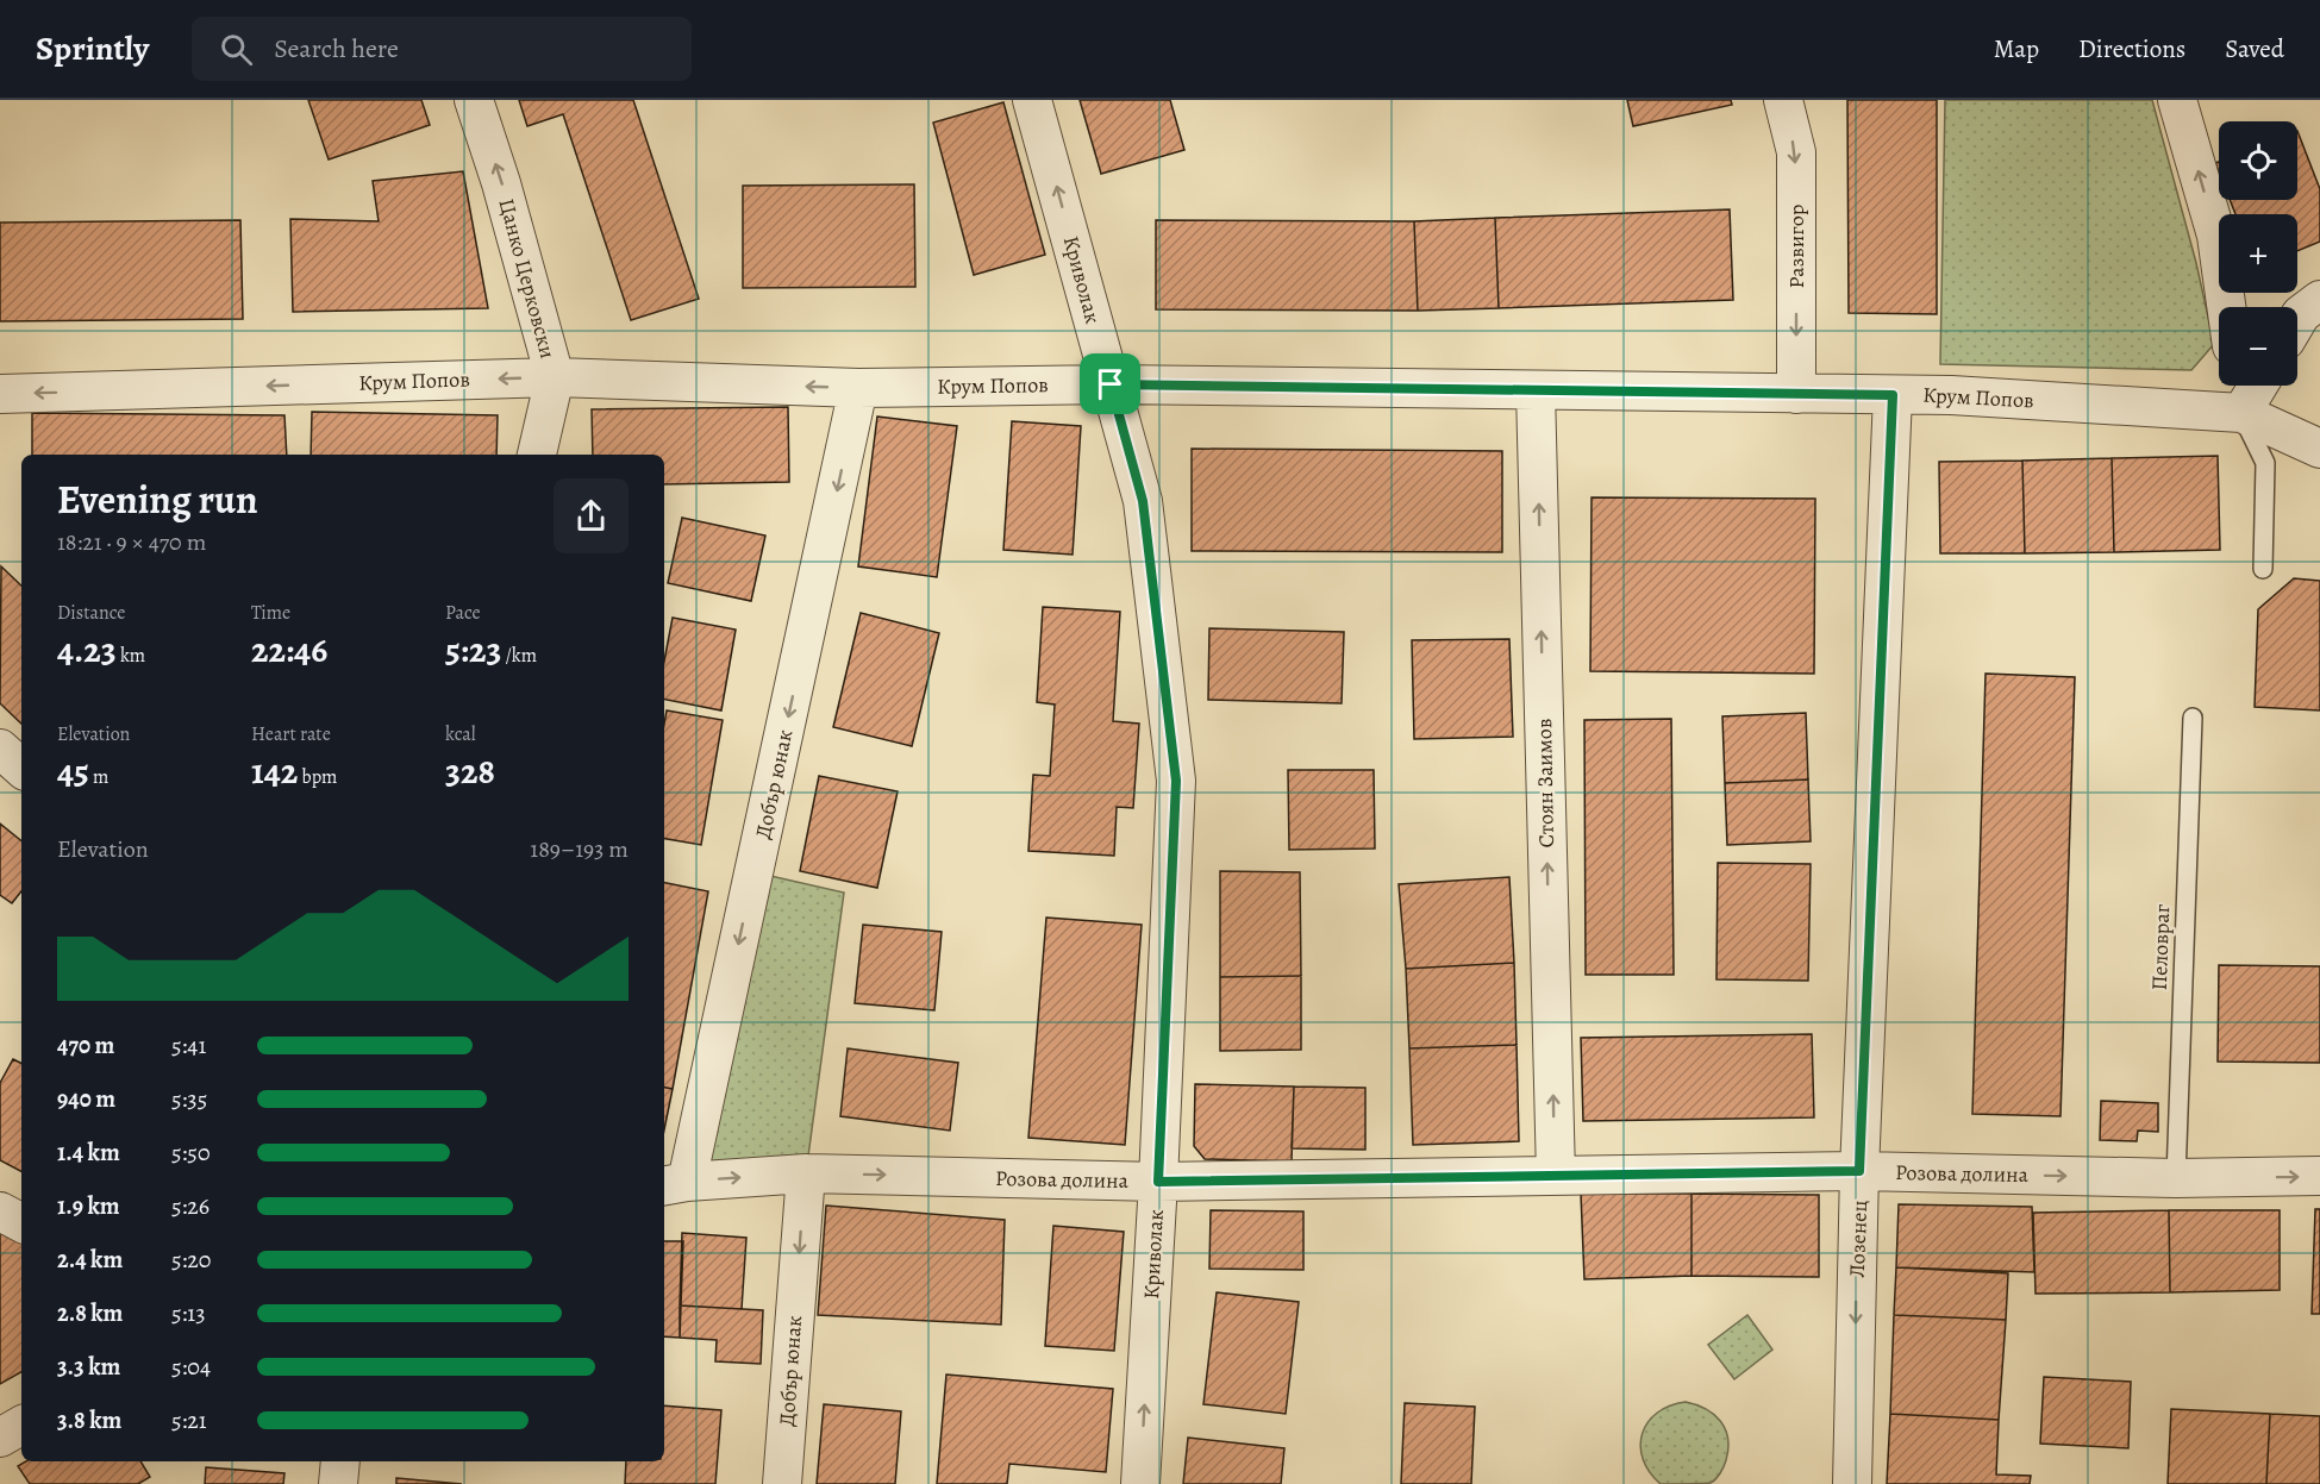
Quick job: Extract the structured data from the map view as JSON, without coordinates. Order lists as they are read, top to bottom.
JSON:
{
  "streets": {
    "street": [
      "Развигор",
      "Цанко Церковски",
      "Криволак",
      "Крум Попов",
      "Стоян Заимов",
      "Добър юнак",
      "Розова долина",
      "Лозенец"
    ],
    "lane": ["Пеловраг"]
  },
  "crossings": [
    ["Развигор", "Крум Попов"],
    ["Цанко Церковски", "Крум Попов"],
    ["Криволак", "Крум Попов"],
    ["Криволак", "Розова долина"],
    ["Крум Попов", "Стоян Заимов"],
    ["Крум Попов", "Добър юнак"],
    ["Крум Попов", "Лозенец"],
    ["Стоян Заимов", "Розова долина"],
    ["Добър юнак", "Розова долина"],
    ["Пеловраг", "Розова долина"],
    ["Розова долина", "Лозенец"]
  ],
  "one_way": [
    "Развигор",
    "Цанко Церковски",
    "Криволак",
    "Крум Попов",
    "Стоян Заимов",
    "Добър юнак",
    "Розова долина"
  ],
  "page": {
    "header": "Sprintly",
    "search": "Search here",
    "nav": ["Map", "Directions", "Saved"],
    "map_buttons": ["+", "−"],
    "heading": ["Evening run", "18:21 · 9 × 470 m"],
    "stats": [
      ["Distance", "4.23 km"],
      ["Time", "22:46"],
      ["Pace", "5:23 /km"],
      ["Elevation", "45 m"],
      ["Heart rate", "142 bpm"],
      ["kcal", "328"]
    ],
    "chart": ["Elevation", "189–193 m"],
    "list": [
      {
        "name": "470 m",
        "note": "5:41"
      },
      {
        "name": "940 m",
        "note": "5:35"
      },
      {
        "name": "1.4 km",
        "note": "5:50"
      },
      {
        "name": "1.9 km",
        "note": "5:26"
      },
      {
        "name": "2.4 km",
        "note": "5:20"
      },
      {
        "name": "2.8 km",
        "note": "5:13"
      },
      {
        "name": "3.3 km",
        "note": "5:04"
      },
      {
        "name": "3.8 km",
        "note": "5:21"
      }
    ]
  }
}
